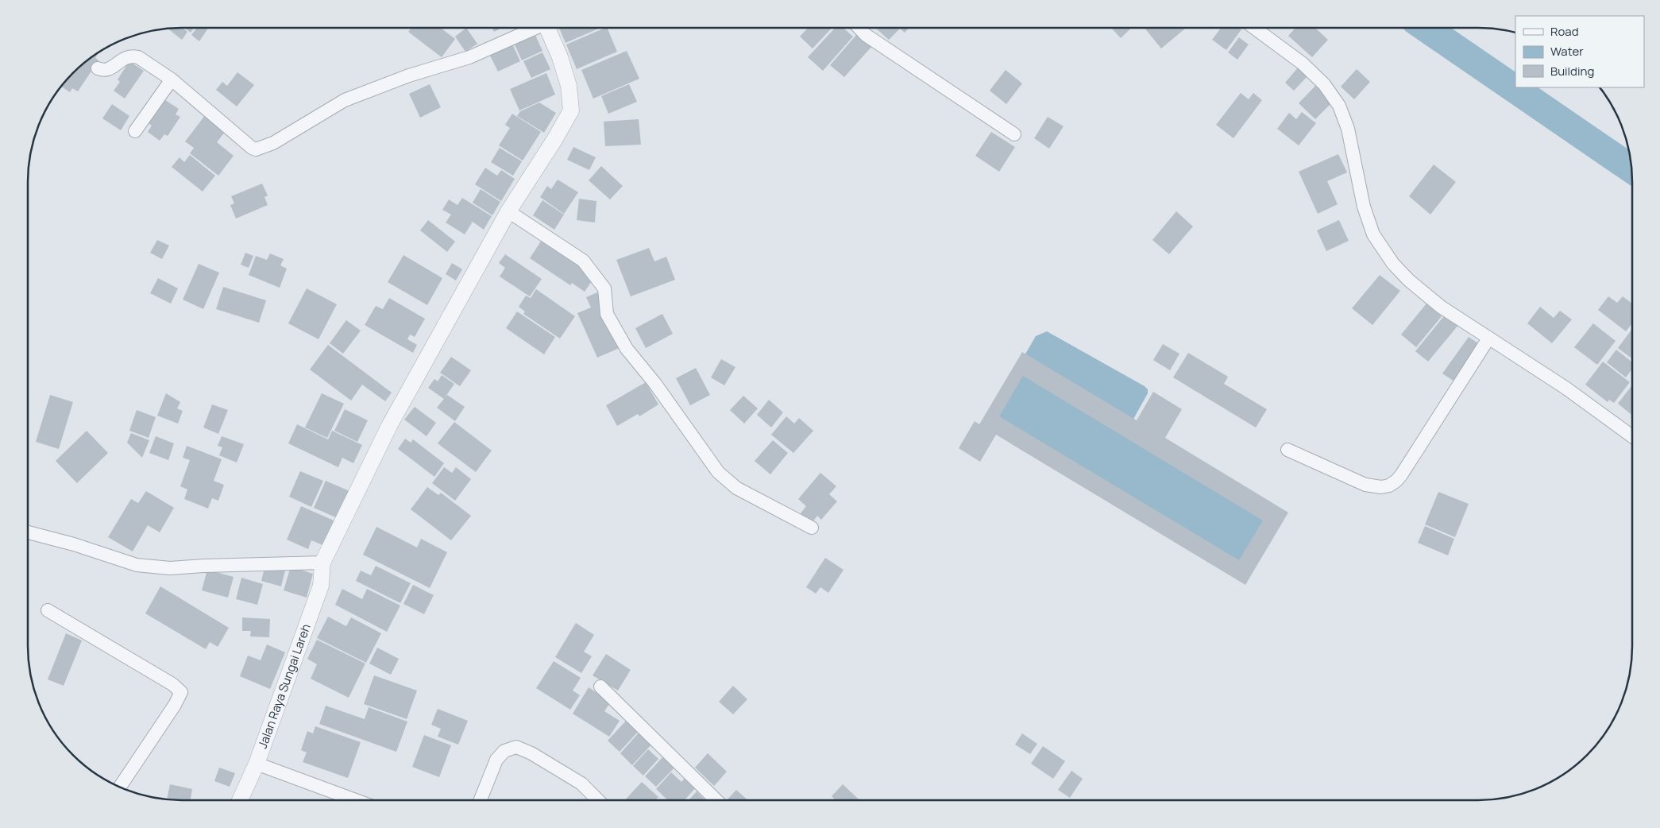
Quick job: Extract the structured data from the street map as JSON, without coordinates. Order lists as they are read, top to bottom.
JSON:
{
  "streets": {
    "street": ["Jalan Raya Sungai Lareh"]
  },
  "legend": ["Road", "Water", "Building"]
}
